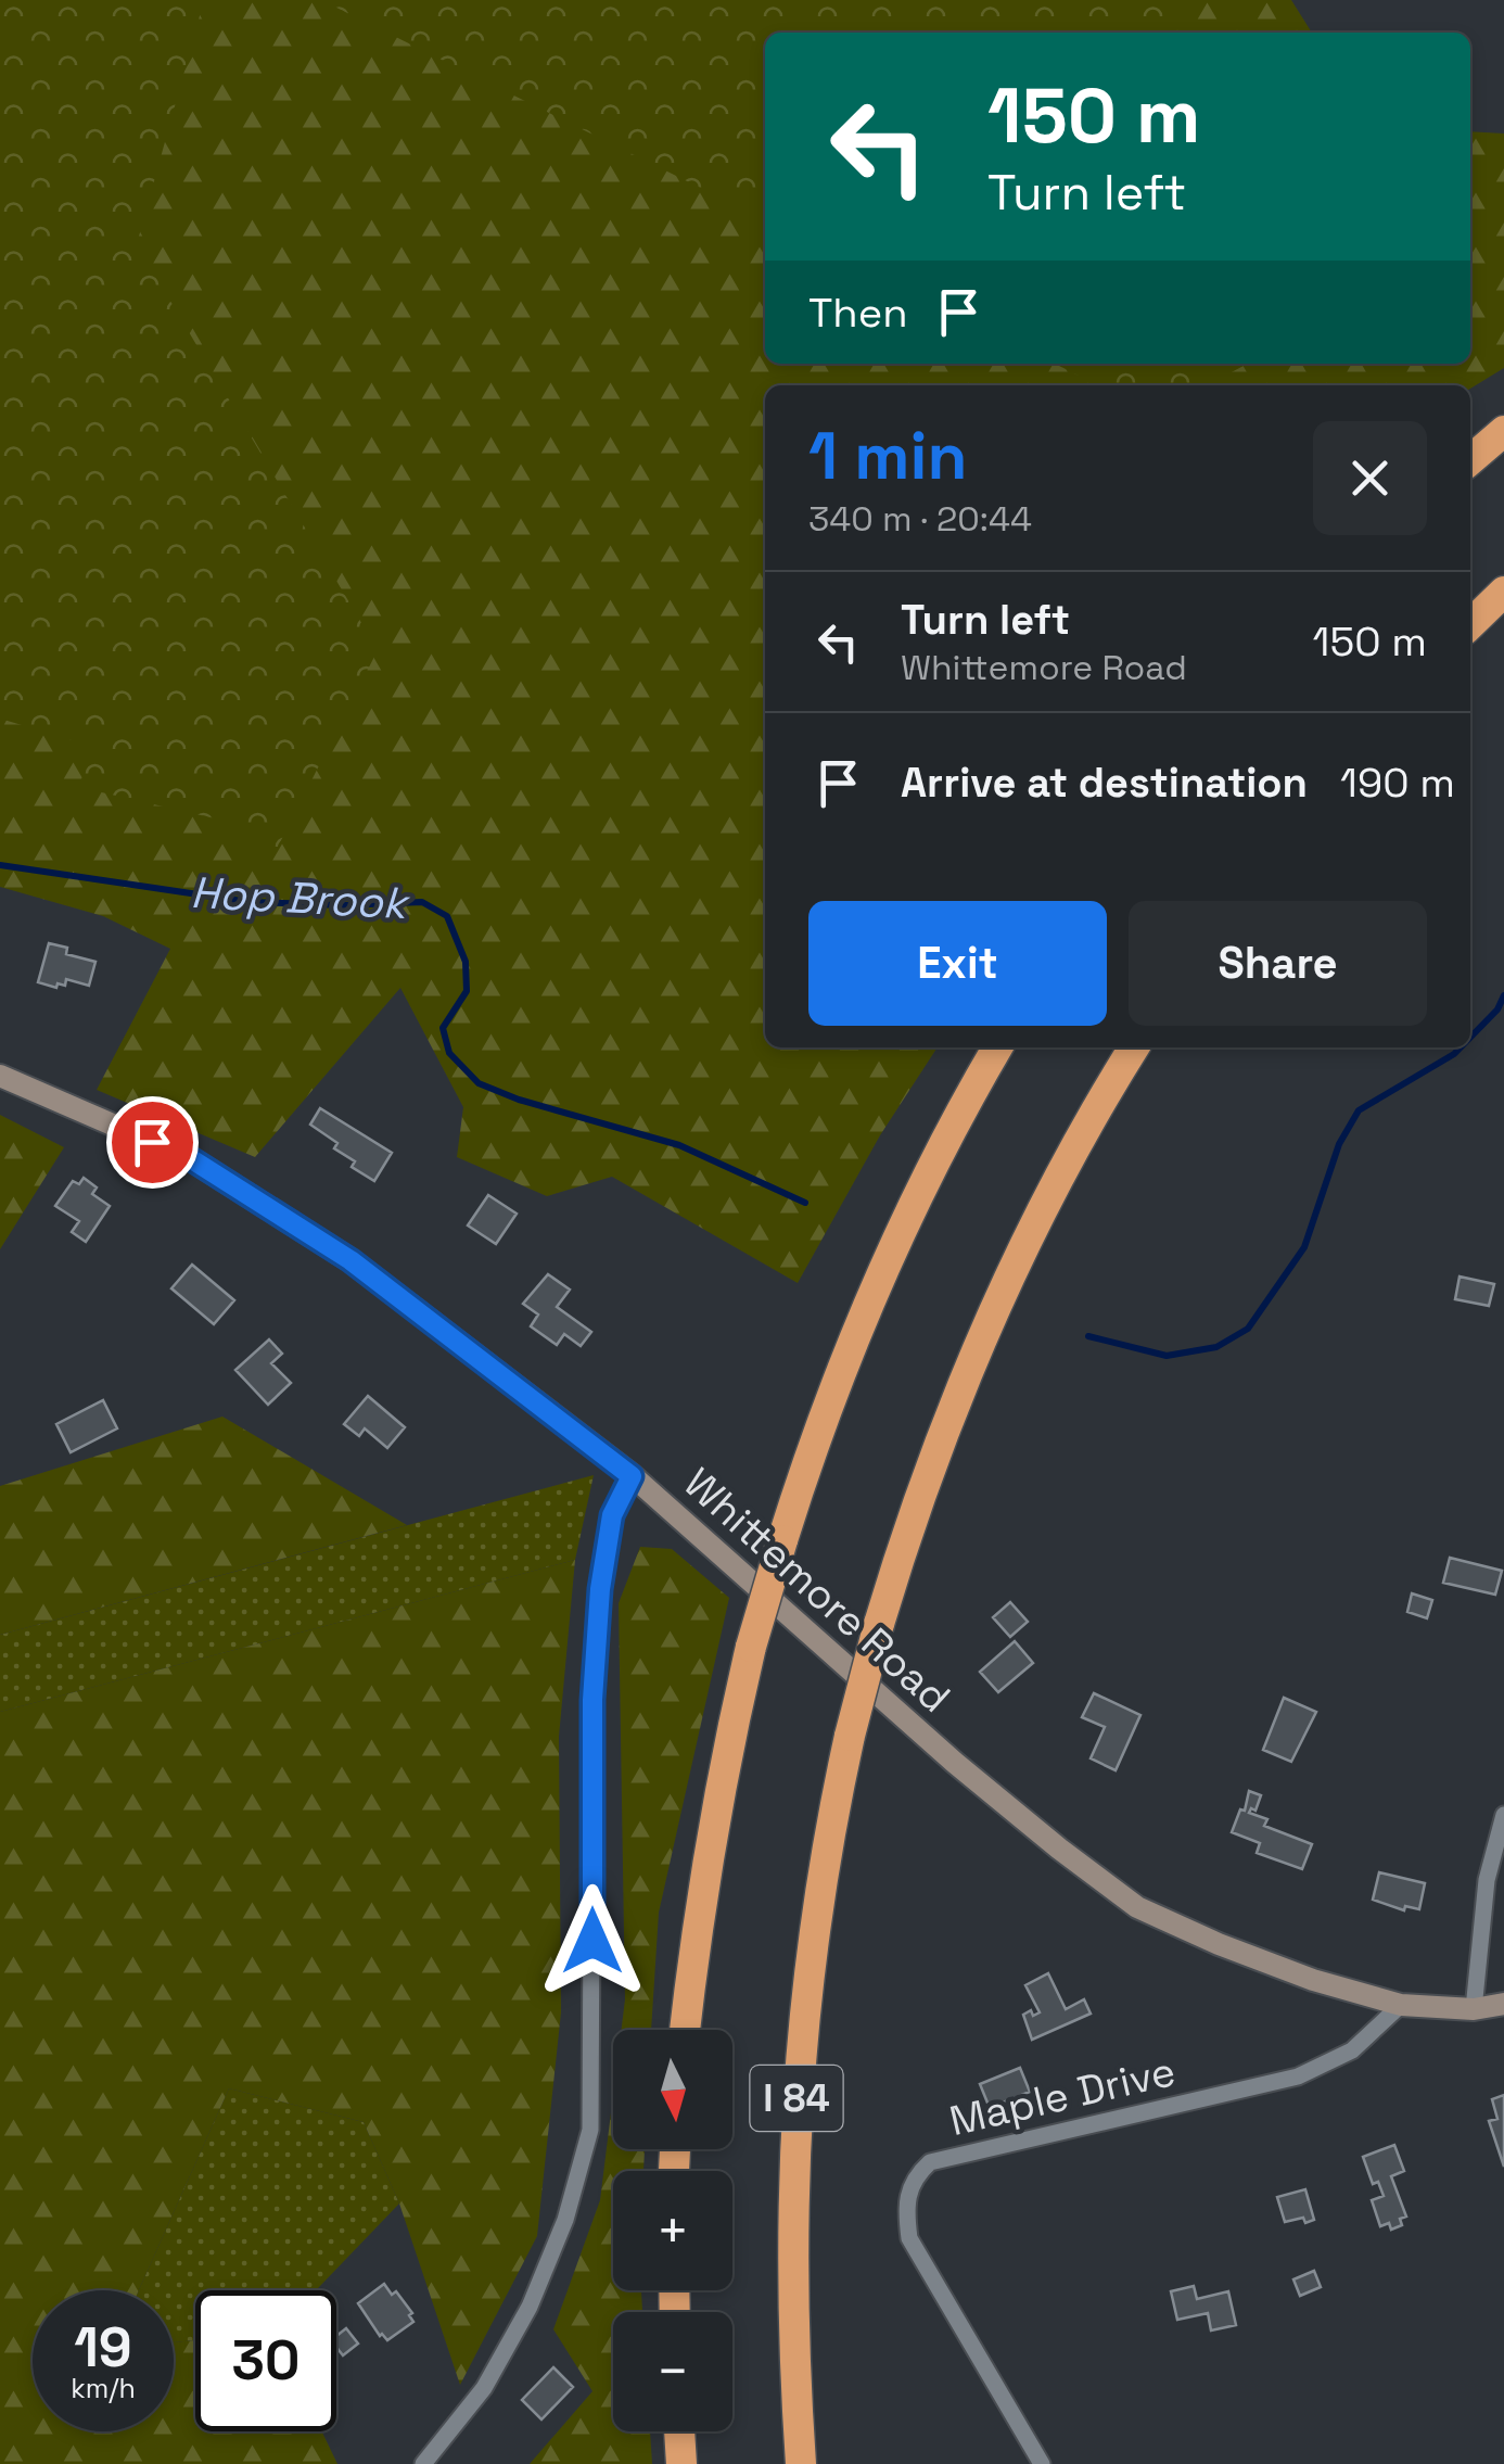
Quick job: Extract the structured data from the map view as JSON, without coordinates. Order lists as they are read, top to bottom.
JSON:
{
  "streets": {
    "highway": ["I 84"],
    "main road": ["Whittemore Road"],
    "street": ["Maple Drive"]
  },
  "crossings": [
    ["Whittemore Road", "Maple Drive"]
  ],
  "water": ["Hop Brook"],
  "north": "bottom",
  "page": {
    "turn": ["150 m", "Turn left"],
    "then": "Then",
    "heading": ["1 min", "340 m · 20:44"],
    "list": [
      {
        "name": "Turn left",
        "note": "Whittemore Road",
        "value": "150 m"
      },
      {
        "name": "Arrive at destination",
        "value": "190 m"
      }
    ],
    "buttons": ["Exit", "Share"],
    "map_buttons": ["+", "−"],
    "speed": "19 km/h",
    "limit": "30"
  }
}
